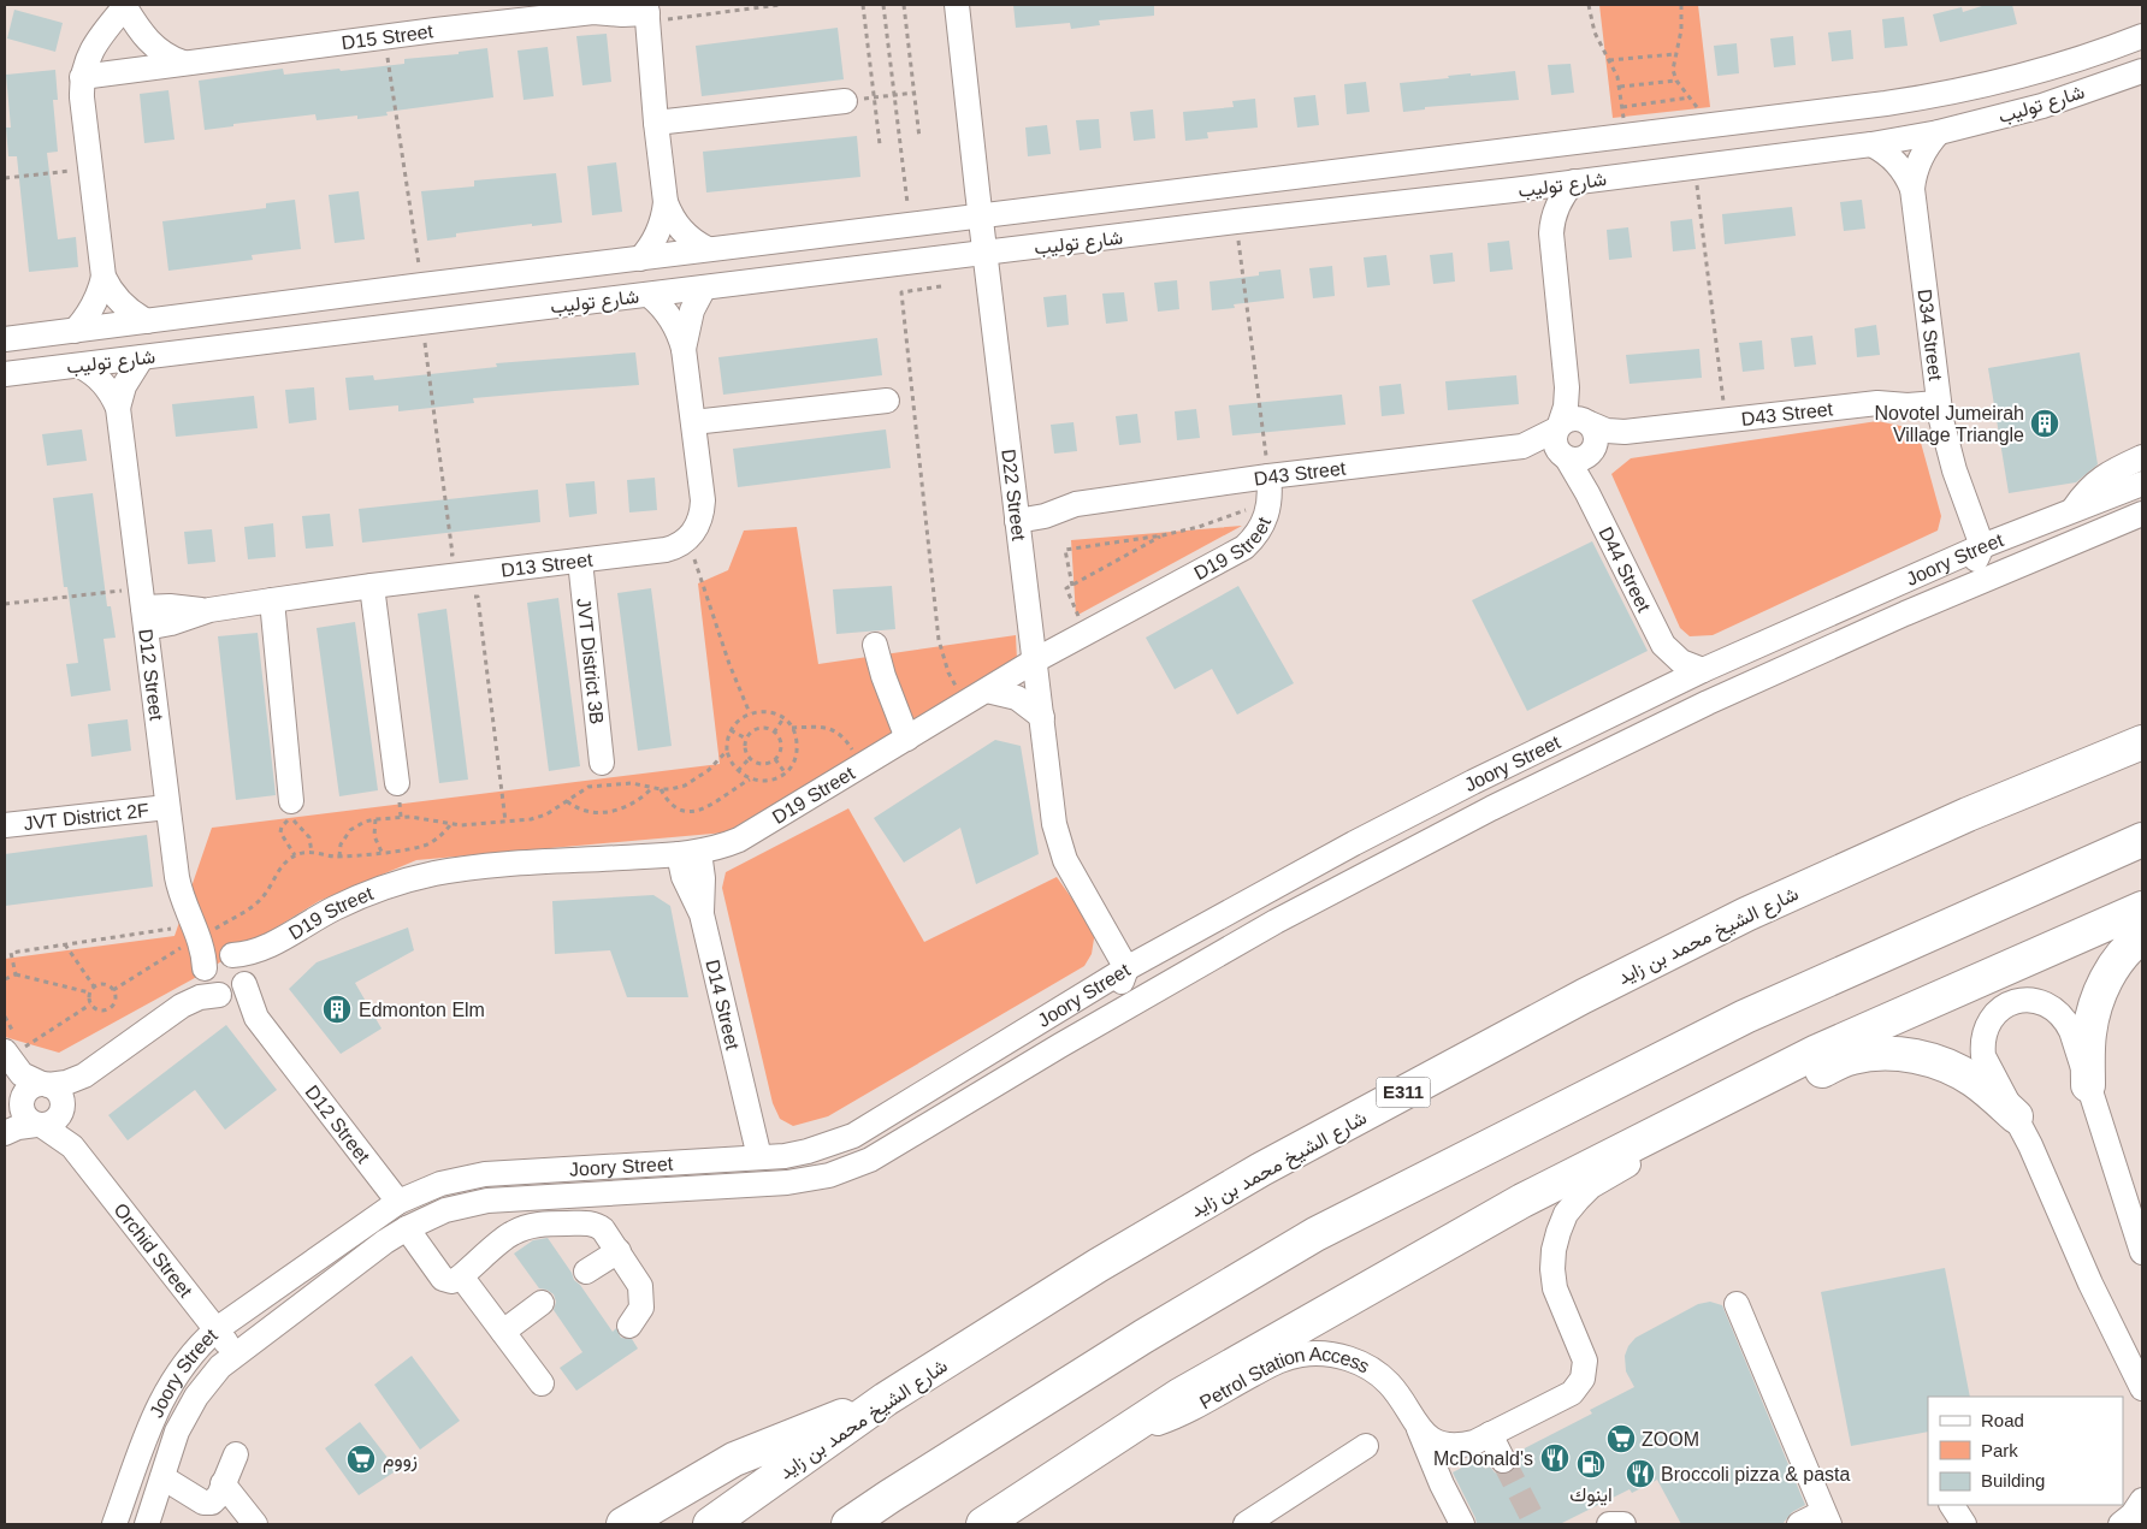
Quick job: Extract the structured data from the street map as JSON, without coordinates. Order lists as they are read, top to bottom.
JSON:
{
  "streets": {
    "highway": ["شارع الشيخ محمد بن زايد", "E311"],
    "street": [
      "D15 Street",
      "شارع توليب",
      "D34 Street",
      "D43 Street",
      "D22 Street",
      "D19 Street",
      "Joory Street",
      "D13 Street",
      "D44 Street",
      "JVT District 3B",
      "D12 Street",
      "JVT District 2F",
      "D14 Street",
      "Orchid Street",
      "Petrol Station Access"
    ]
  },
  "crossings": [
    ["شارع توليب", "D34 Street"],
    ["شارع توليب", "D22 Street"],
    ["شارع توليب", "D12 Street"],
    ["D34 Street", "D43 Street"],
    ["D34 Street", "Joory Street"],
    ["D43 Street", "D22 Street"],
    ["D43 Street", "D19 Street"],
    ["D43 Street", "D44 Street"],
    ["D22 Street", "D19 Street"],
    ["D22 Street", "Joory Street"],
    ["D19 Street", "D12 Street"],
    ["D19 Street", "D14 Street"],
    ["Joory Street", "D44 Street"],
    ["Joory Street", "D12 Street"],
    ["Joory Street", "D14 Street"],
    ["Joory Street", "Orchid Street"],
    ["D13 Street", "JVT District 3B"],
    ["D13 Street", "D12 Street"],
    ["D12 Street", "JVT District 2F"]
  ],
  "places": {
    "building": ["Novotel Jumeirah Village Triangle", "Edmonton Elm"],
    "supermarket": ["ZOOM", "زووم"],
    "restaurant": ["McDonald's", "Broccoli pizza & pasta"],
    "fuel station": ["اينوك"]
  },
  "legend": ["Road", "Park", "Building"]
}
